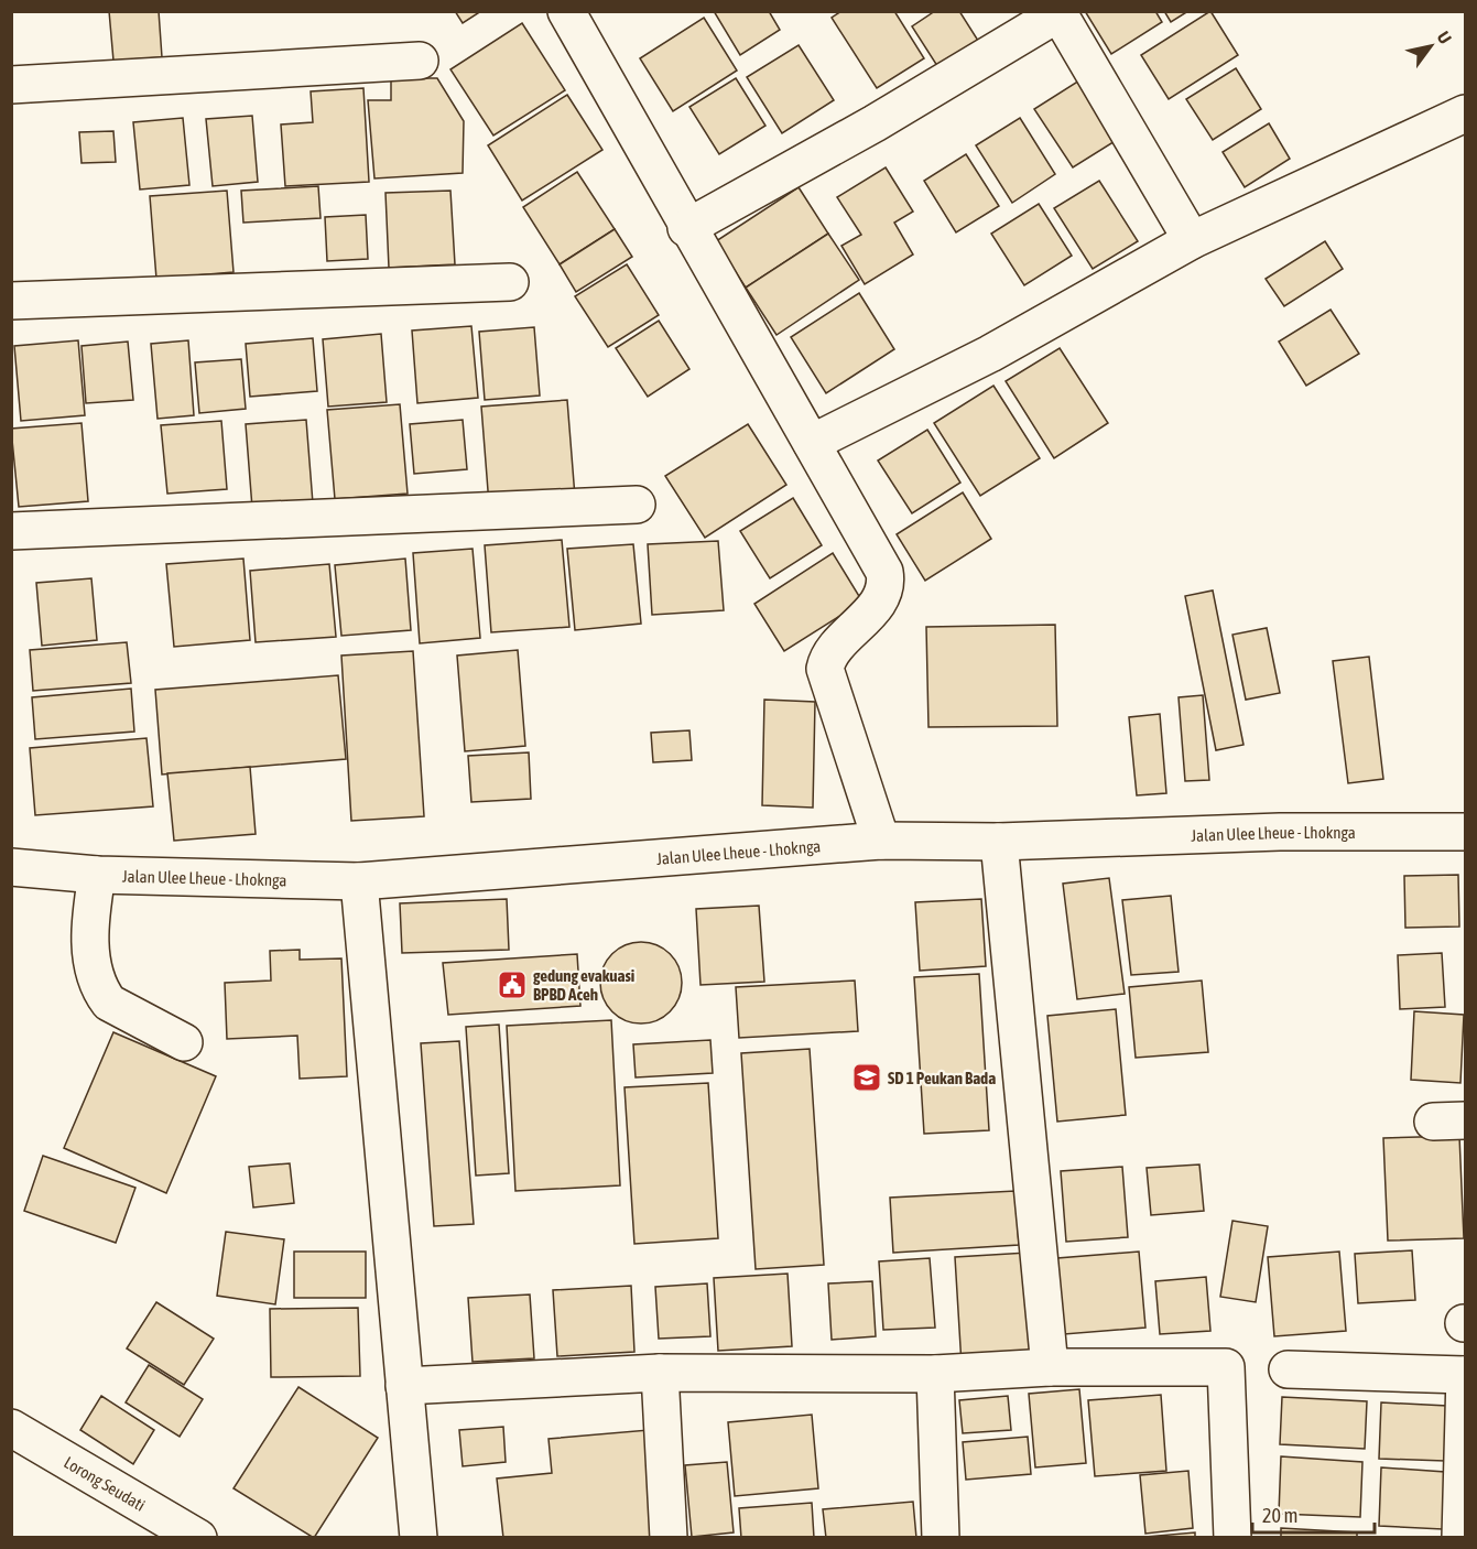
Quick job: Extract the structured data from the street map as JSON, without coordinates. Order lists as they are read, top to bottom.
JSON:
{
  "streets": {
    "main road": ["Jalan Ulee Lheue - Lhoknga", "Lorong Seudati"]
  },
  "places": {
    "public building": ["gedung evakuasi BPBD Aceh"],
    "school or university": ["SD 1 Peukan Bada"]
  },
  "scale_bar": "20 m",
  "north": "top right"
}
